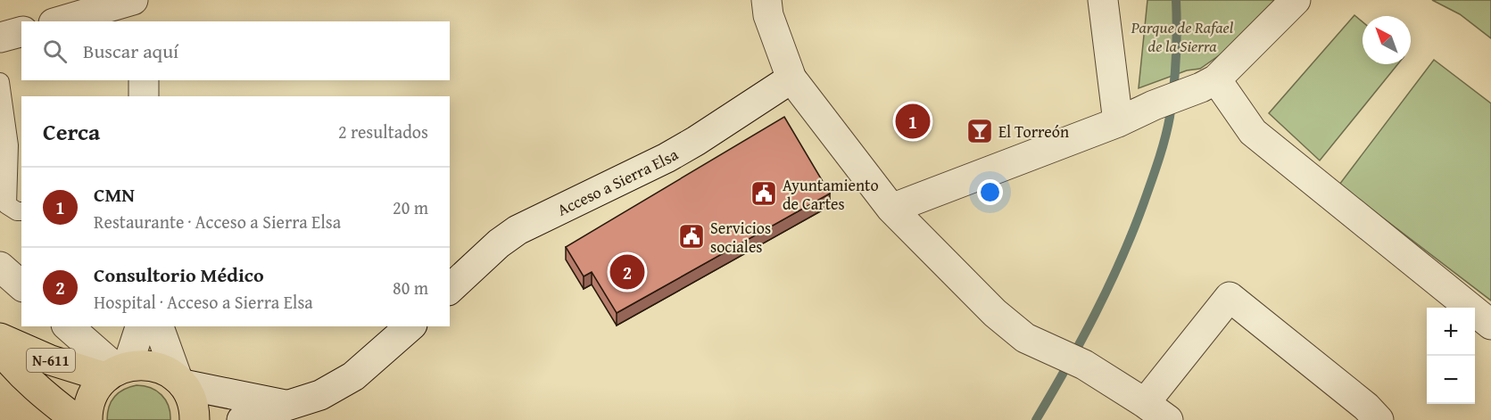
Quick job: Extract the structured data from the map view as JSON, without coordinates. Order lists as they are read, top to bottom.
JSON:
{
  "streets": {
    "highway": ["N-611"],
    "street": ["Acceso a Sierra Elsa"]
  },
  "parks": ["Parque de Rafael de la Sierra"],
  "places": {
    "bar": ["El Torreón"],
    "public building": ["Ayuntamiento de Cartes", "Servicios sociales"]
  },
  "north": "top left",
  "page": {
    "search": "Buscar aquí",
    "heading": ["Cerca", "2 resultados"],
    "pins": ["1", "2"],
    "list": [
      {
        "mark": "1",
        "name": "CMN",
        "note": "Restaurante · Acceso a Sierra Elsa",
        "value": "20 m"
      },
      {
        "mark": "2",
        "name": "Consultorio Médico",
        "note": "Hospital · Acceso a Sierra Elsa",
        "value": "80 m"
      }
    ],
    "map_buttons": ["+", "−"]
  }
}
